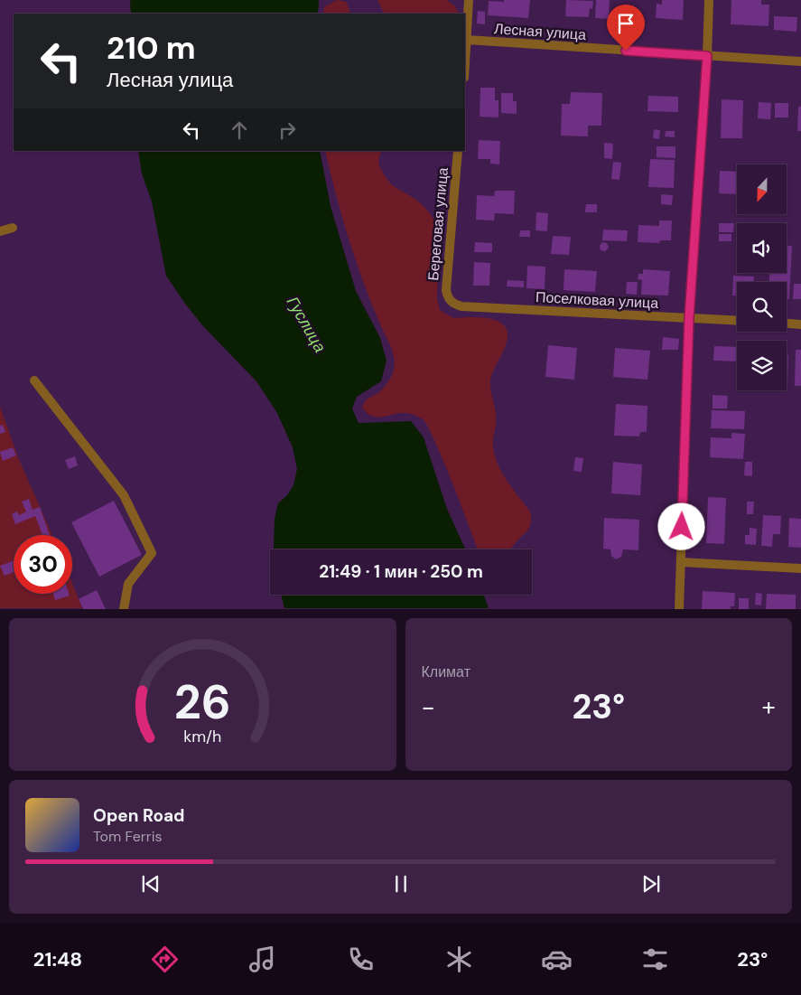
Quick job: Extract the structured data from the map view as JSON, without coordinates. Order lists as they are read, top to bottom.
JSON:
{
  "streets": {
    "street": ["Лесная улица", "Береговая улица", "Поселковая улица"]
  },
  "crossings": [
    ["Береговая улица", "Поселковая улица"]
  ],
  "water": ["Гуслица"],
  "north": "bottom",
  "page": {
    "turn": ["210 m", "Лесная улица"],
    "limit": "30",
    "trip": "21:49 · 1 мин · 250 m",
    "tile": "Климат",
    "heat": ["−", "23°", "+"],
    "song": ["Open Road", "Tom Ferris"],
    "tabs": ["21:48", "23°"],
    "gauge": ["26", "km/h"]
  }
}
